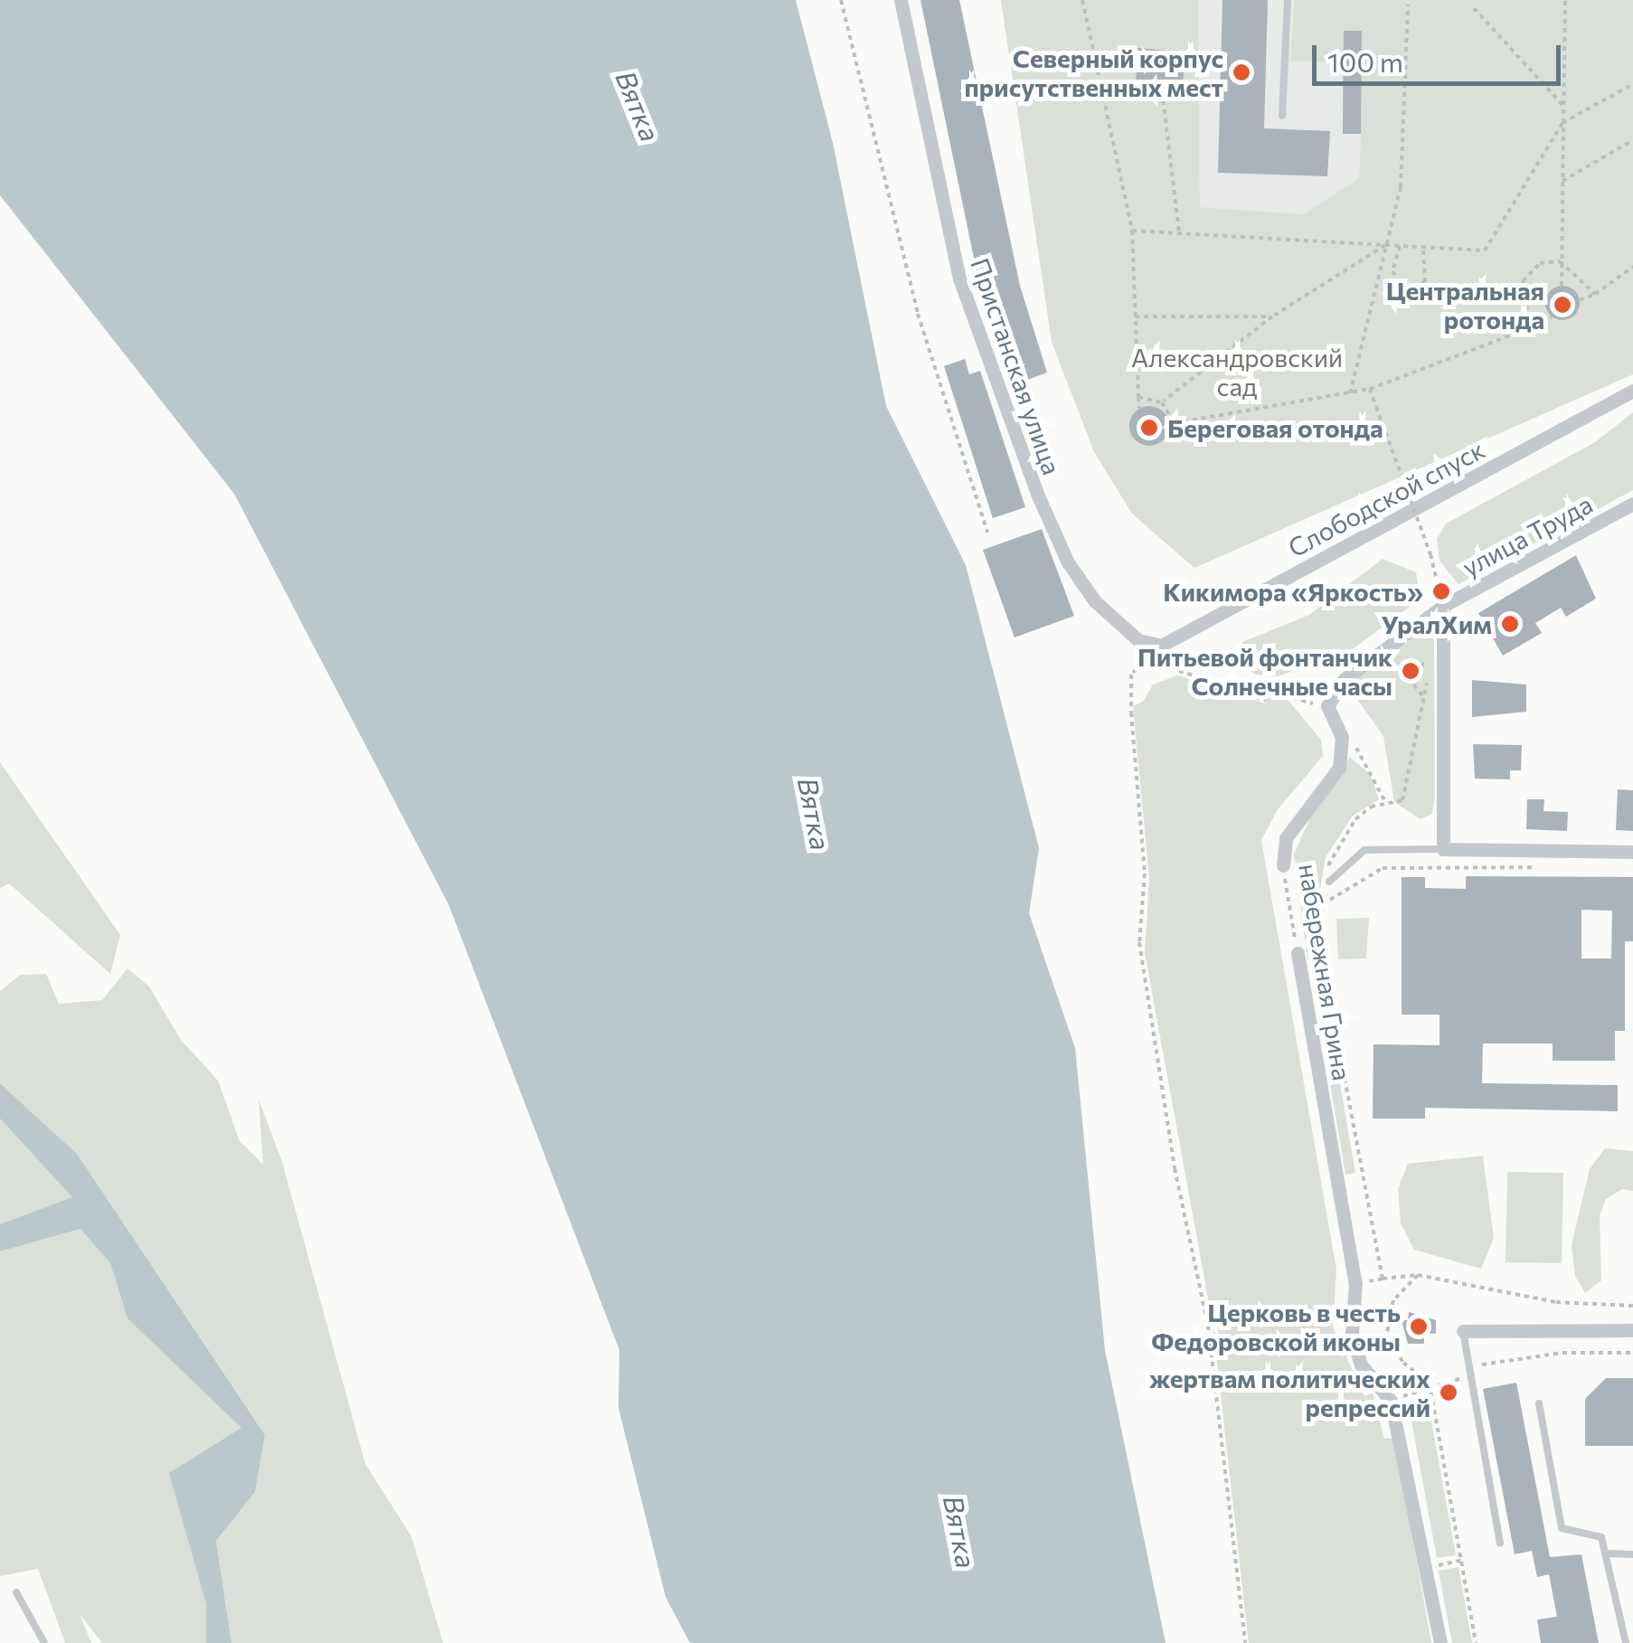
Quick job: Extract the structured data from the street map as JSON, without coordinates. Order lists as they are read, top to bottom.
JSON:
{
  "streets": {
    "street": [
      "Пристанская улица",
      "Слободской спуск",
      "улица Труда",
      "набережная Грина"
    ]
  },
  "crossings": [
    ["Пристанская улица", "Слободской спуск"],
    ["улица Труда", "набережная Грина"]
  ],
  "water": ["Вятка"],
  "parks": ["Александровский сад"],
  "places": [
    "Северный корпус присутственных мест",
    "Центральная ротонда",
    "Береговая отонда",
    "Кикимора «Яркость»",
    "УралХим",
    "Питьевой фонтанчик Солнечные часы",
    "Церковь в честь Федоровской иконы",
    "жертвам политических репрессий"
  ],
  "scale_bar": "100 m"
}
